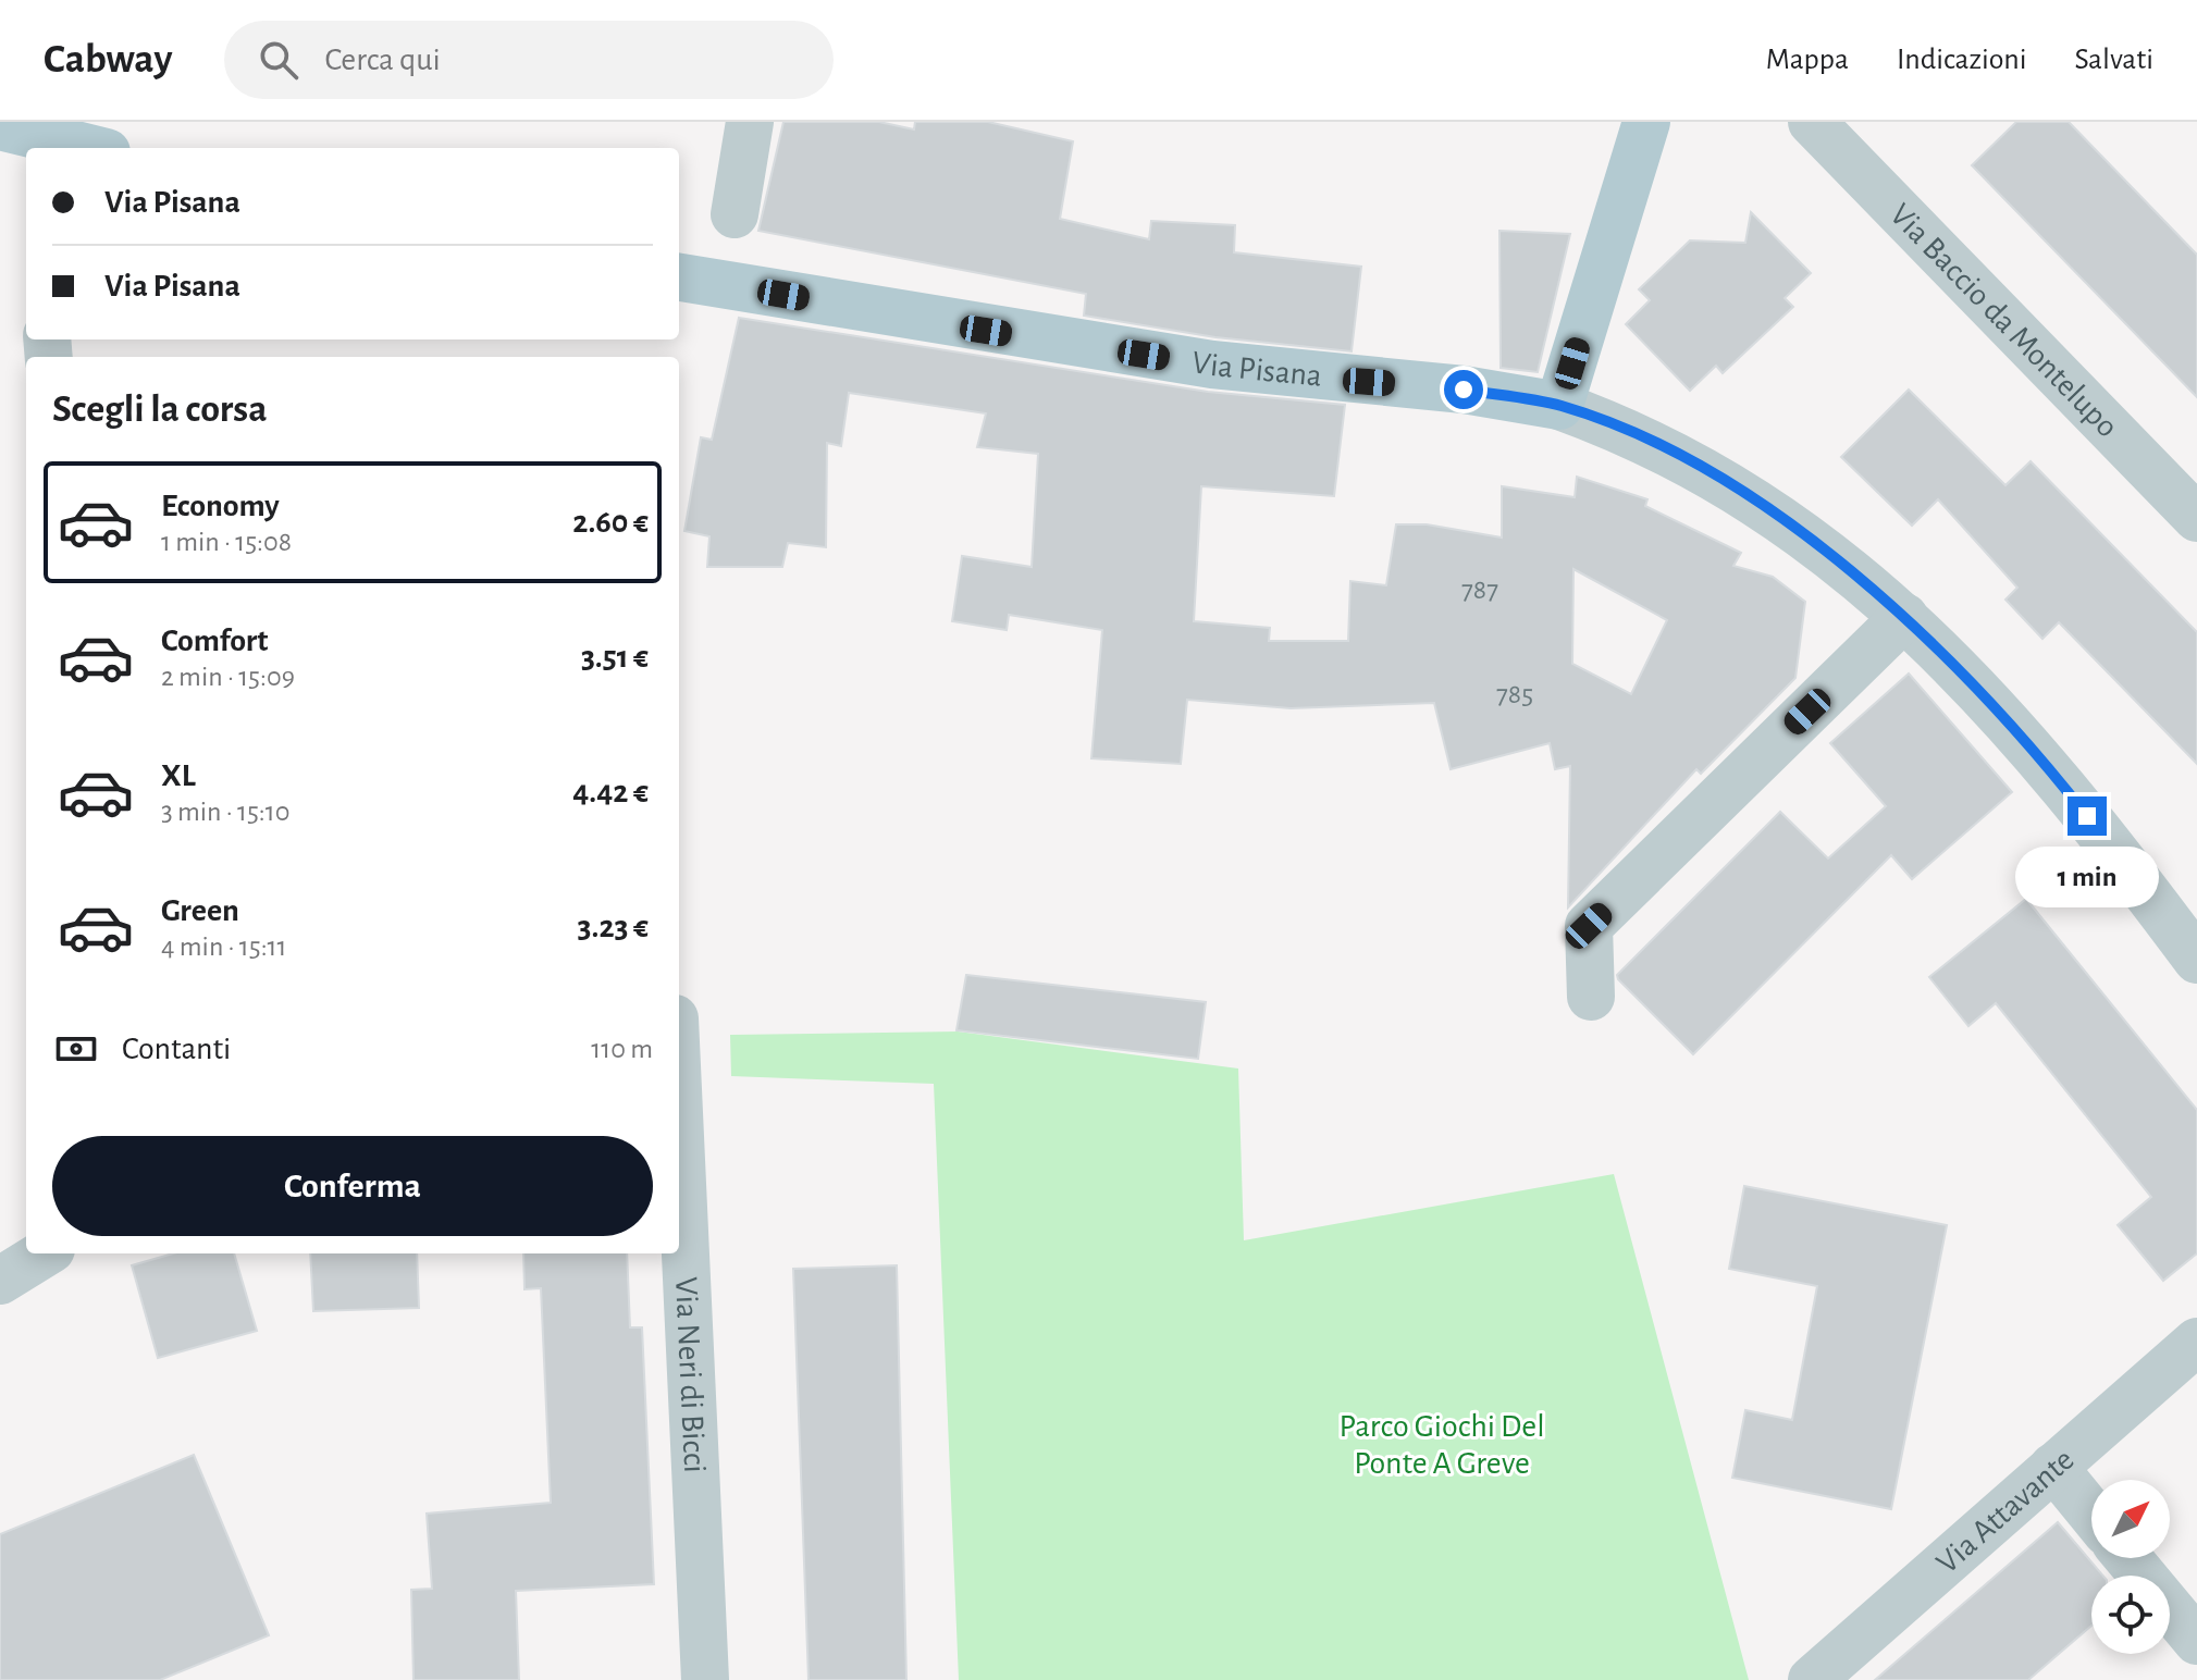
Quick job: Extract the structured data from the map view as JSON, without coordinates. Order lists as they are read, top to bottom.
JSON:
{
  "streets": {
    "main road": ["Via Pisana"],
    "street": ["Via Baccio da Montelupo", "Via Neri di Bicci", "Via Attavante"]
  },
  "parks": ["Parco Giochi Del Ponte A Greve"],
  "house_numbers": ["787", "785"],
  "north": "top right",
  "page": {
    "header": "Cabway",
    "search": "Cerca qui",
    "nav": ["Mappa", "Indicazioni", "Salvati"],
    "banner": ["Via Pisana", "Via Pisana"],
    "heading": "Scegli la corsa",
    "list": [
      {
        "name": "Economy",
        "note": "1 min · 15:08",
        "value": "2.60 €"
      },
      {
        "name": "Comfort",
        "note": "2 min · 15:09",
        "value": "3.51 €"
      },
      {
        "name": "XL",
        "note": "3 min · 15:10",
        "value": "4.42 €"
      },
      {
        "name": "Green",
        "note": "4 min · 15:11",
        "value": "3.23 €"
      }
    ],
    "bubble": "1 min",
    "pay": ["Contanti", "110 m"],
    "buttons": "Conferma"
  }
}
